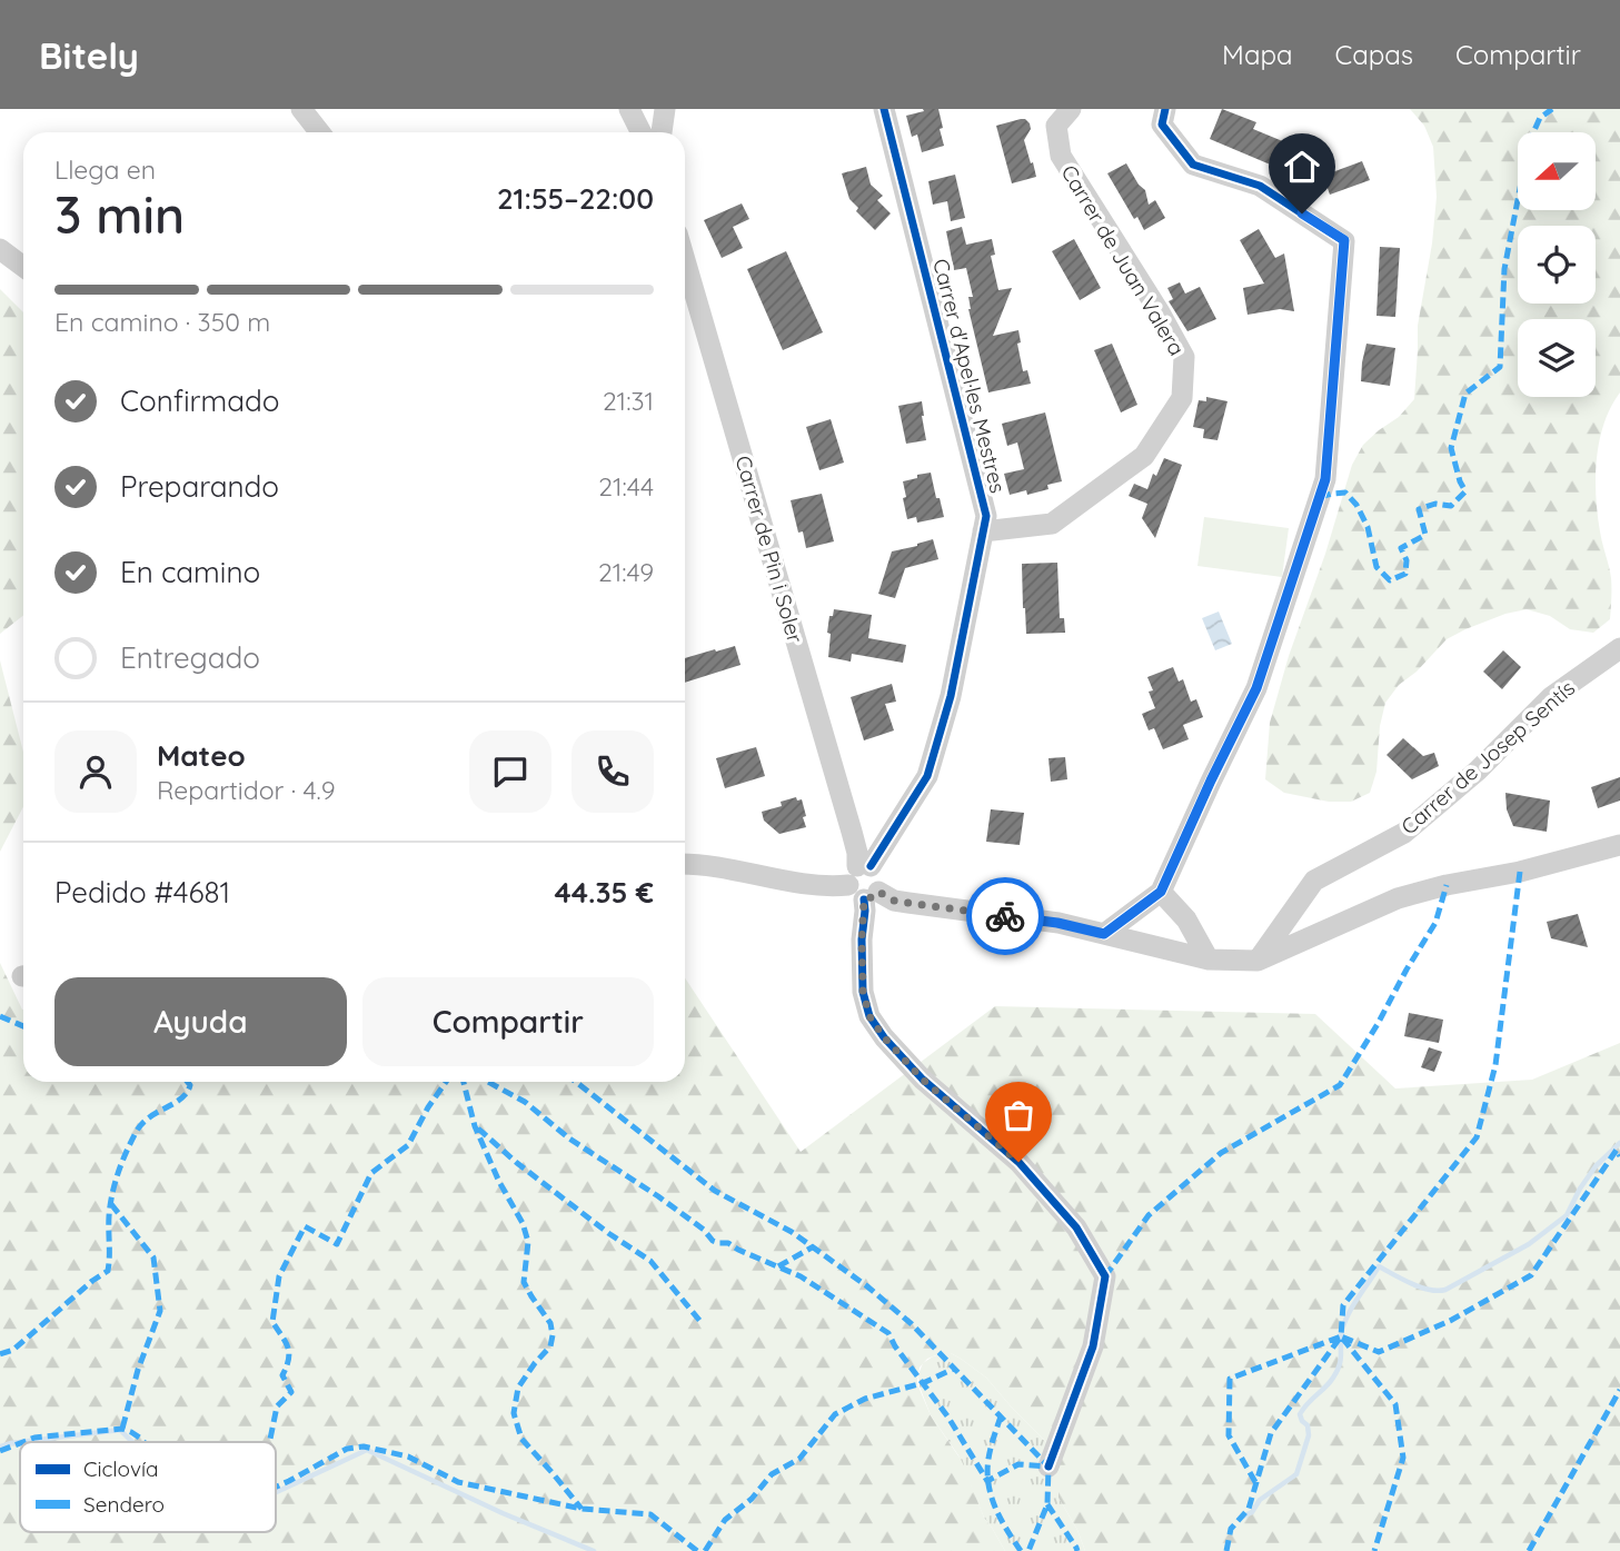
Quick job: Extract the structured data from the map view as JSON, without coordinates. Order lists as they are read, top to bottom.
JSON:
{
  "streets": {
    "street": [
      "Carrer de Juan Valera",
      "Carrer d'Apel·les Mestres",
      "Carrer de Pin i Soler",
      "Carrer de Josep Sentís"
    ]
  },
  "crossings": [
    ["Carrer de Juan Valera", "Carrer d'Apel·les Mestres"],
    ["Carrer d'Apel·les Mestres", "Carrer de Pin i Soler"]
  ],
  "legend": ["Ciclovía", "Sendero"],
  "north": "left",
  "page": {
    "header": "Bitely",
    "nav": ["Mapa", "Capas", "Compartir"],
    "heading": ["3 min", "Llega en", "21:55–22:00"],
    "panel": [
      "Mateo",
      "Repartidor · 4.9",
      "Pedido #4681",
      "44.35 €"
    ],
    "bar": "En camino · 350 m",
    "list": [
      ["Confirmado", "21:31"],
      ["Preparando", "21:44"],
      ["En camino", "21:49"],
      "Entregado"
    ],
    "buttons": ["Ayuda", "Compartir"]
  }
}
